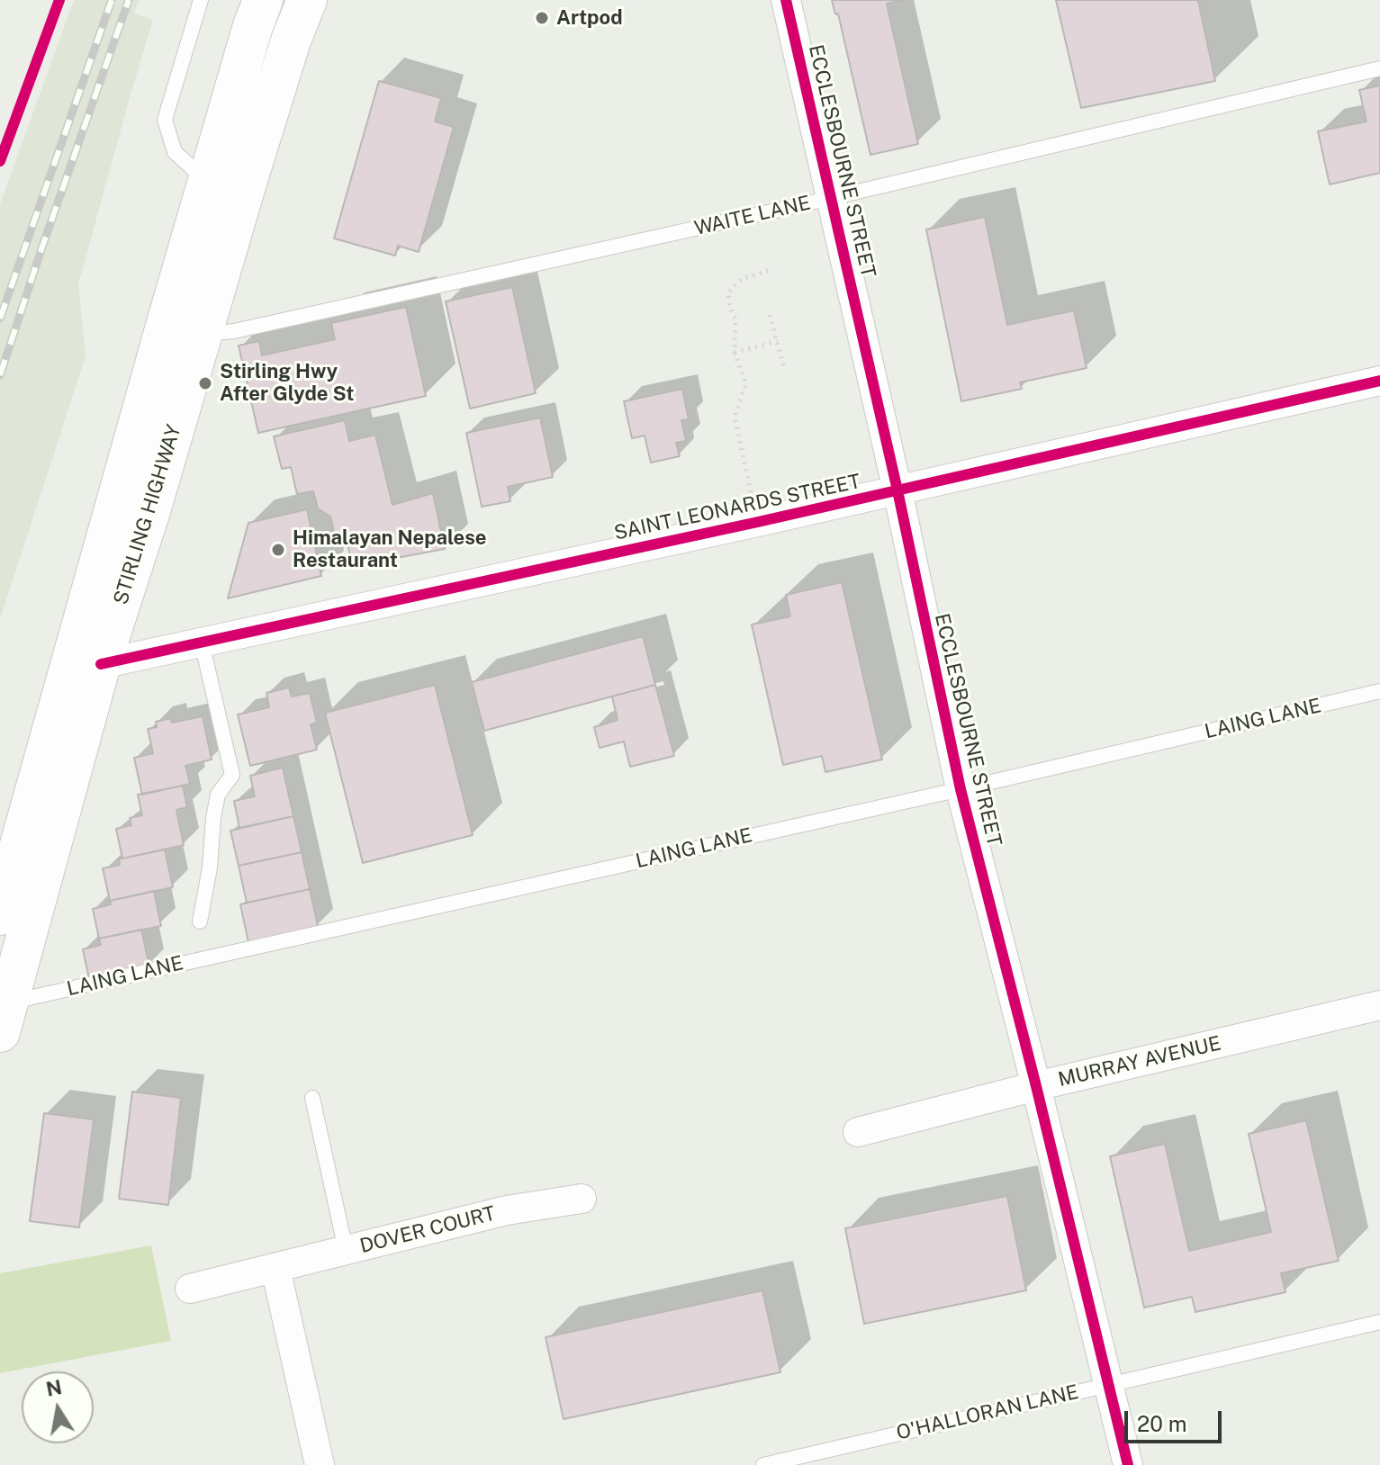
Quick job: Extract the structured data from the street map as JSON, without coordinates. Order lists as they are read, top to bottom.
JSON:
{
  "streets": {
    "highway": ["STIRLING HIGHWAY"],
    "street": [
      "ECCLESBOURNE STREET",
      "SAINT LEONARDS STREET",
      "MURRAY AVENUE",
      "DOVER COURT"
    ],
    "lane": ["WAITE LANE", "LAING LANE", "O'HALLORAN LANE"]
  },
  "crossings": [
    ["ECCLESBOURNE STREET", "WAITE LANE"],
    ["ECCLESBOURNE STREET", "SAINT LEONARDS STREET"],
    ["ECCLESBOURNE STREET", "LAING LANE"],
    ["ECCLESBOURNE STREET", "MURRAY AVENUE"],
    ["ECCLESBOURNE STREET", "O'HALLORAN LANE"],
    ["WAITE LANE", "STIRLING HIGHWAY"],
    ["SAINT LEONARDS STREET", "STIRLING HIGHWAY"],
    ["STIRLING HIGHWAY", "LAING LANE"]
  ],
  "places": ["Artpod", "Stirling Hwy After Glyde St", "Himalayan Nepalese Restaurant"],
  "scale_bar": "20 m",
  "north": "top"
}
